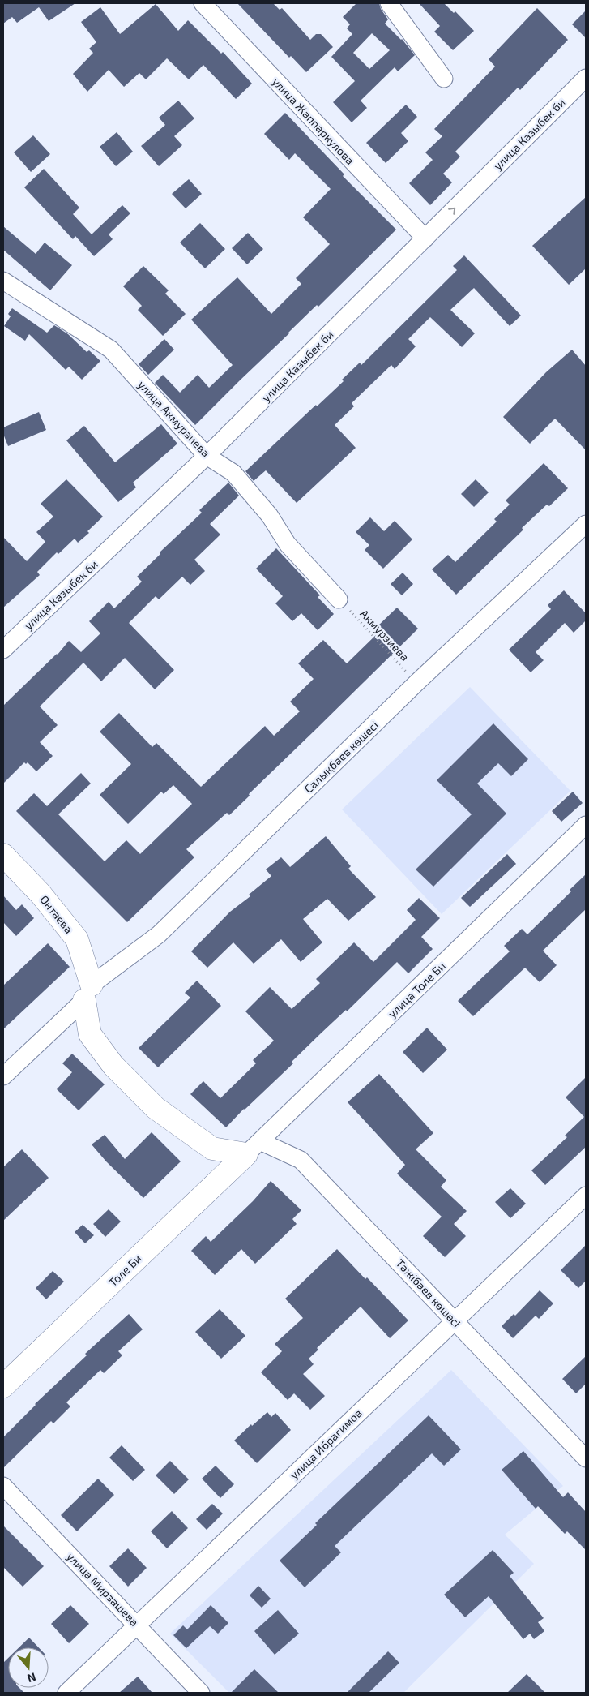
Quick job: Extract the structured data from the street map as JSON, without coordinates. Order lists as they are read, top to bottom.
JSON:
{
  "streets": {
    "main road": ["Онтаева", "Толе Би"],
    "street": [
      "улица Жаппаркулова",
      "улица Казыбек би",
      "улица Акмурзиева",
      "Салықбаев көшесі",
      "улица Толе Би",
      "Тәжібаев көшесі",
      "улица Ибрагимов",
      "улица Мирзашева"
    ],
    "path": ["Акмурзиева"]
  },
  "crossings": [
    ["улица Жаппаркулова", "улица Казыбек би"],
    ["улица Казыбек би", "улица Акмурзиева"],
    ["улица Акмурзиева", "Акмурзиева"],
    ["Акмурзиева", "Салықбаев көшесі"],
    ["Салықбаев көшесі", "Онтаева"],
    ["Онтаева", "улица Толе Би"],
    ["Онтаева", "Толе Би"],
    ["Онтаева", "Тәжібаев көшесі"],
    ["улица Толе Би", "Толе Би"],
    ["улица Толе Би", "Тәжібаев көшесі"],
    ["Толе Би", "Тәжібаев көшесі"],
    ["Тәжібаев көшесі", "улица Ибрагимов"],
    ["улица Ибрагимов", "улица Мирзашева"]
  ],
  "north": "bottom"
}
